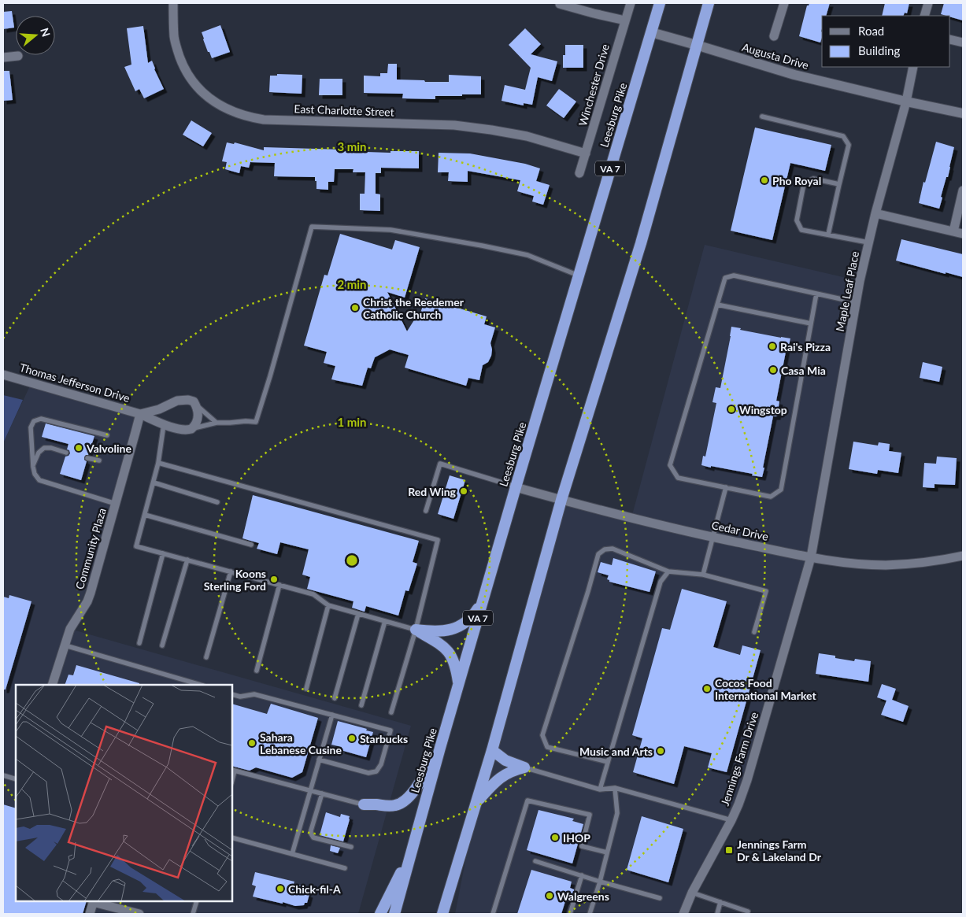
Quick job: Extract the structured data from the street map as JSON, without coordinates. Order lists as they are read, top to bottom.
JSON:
{
  "streets": {
    "highway": ["Leesburg Pike", "VA 7"],
    "street": [
      "Augusta Drive",
      "Winchester Drive",
      "East Charlotte Street",
      "Maple Leaf Place",
      "Thomas Jefferson Drive",
      "Cedar Drive",
      "Community Plaza",
      "Jennings Farm Drive"
    ]
  },
  "crossings": [
    ["Augusta Drive", "Leesburg Pike"],
    ["Augusta Drive", "Maple Leaf Place"],
    ["Winchester Drive", "East Charlotte Street"],
    ["Leesburg Pike", "Cedar Drive"],
    ["Maple Leaf Place", "Cedar Drive"],
    ["Maple Leaf Place", "Jennings Farm Drive"],
    ["Thomas Jefferson Drive", "Community Plaza"],
    ["Cedar Drive", "Jennings Farm Drive"]
  ],
  "places": {
    "other": [
      "Pho Royal",
      "Christ the Reedemer Catholic Church",
      "Rai's Pizza",
      "Casa Mia",
      "Wingstop",
      "Valvoline",
      "Red Wing",
      "Koons Sterling Ford",
      "Cocos Food International Market",
      "Starbucks",
      "Sahara Lebanese Cusine",
      "Music and Arts",
      "IHOP",
      "Chick-fil-A",
      "Walgreens"
    ],
    "transit": ["Jennings Farm Dr & Lakeland Dr"]
  },
  "legend": ["Road", "Building"],
  "north": "right",
  "rings": ["3 min", "2 min", "1 min"]
}
